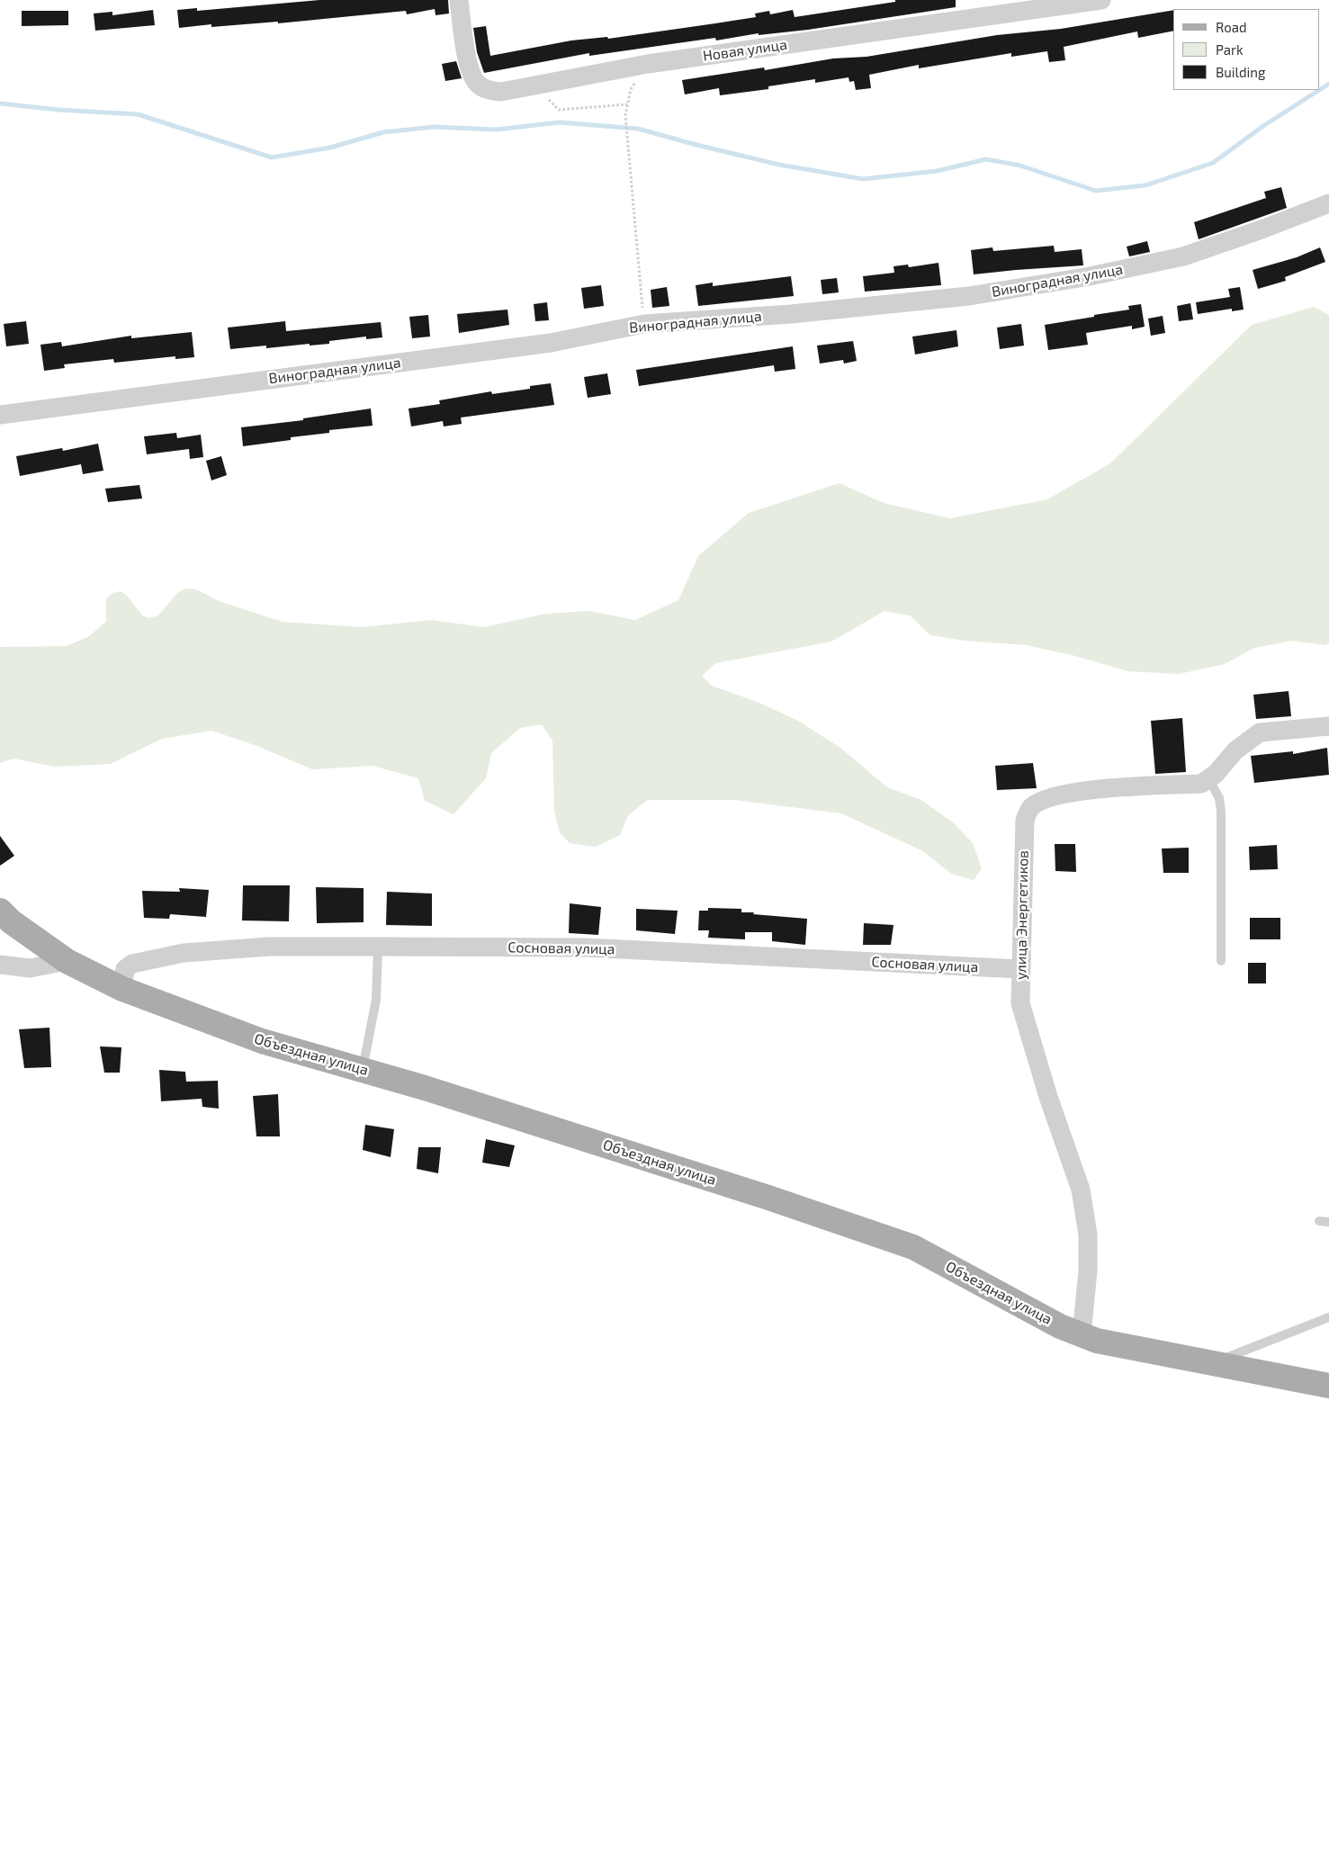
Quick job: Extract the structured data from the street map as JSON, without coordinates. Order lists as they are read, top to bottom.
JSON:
{
  "streets": {
    "main road": ["Объездная улица"],
    "street": [
      "Новая улица",
      "Виноградная улица",
      "улица Энергетиков",
      "Сосновая улица"
    ]
  },
  "crossings": [
    ["улица Энергетиков", "Сосновая улица"],
    ["улица Энергетиков", "Объездная улица"],
    ["Сосновая улица", "Объездная улица"]
  ],
  "legend": ["Road", "Park", "Building"]
}
